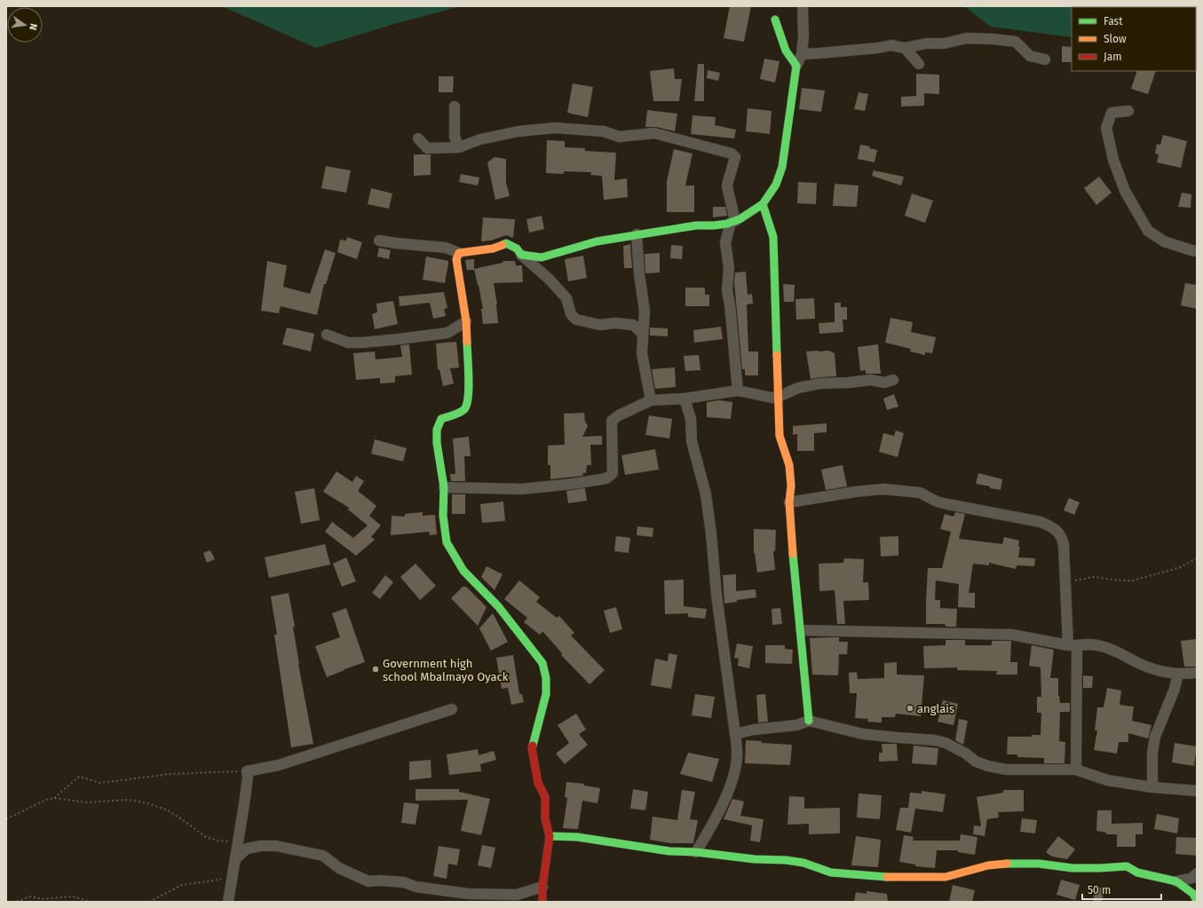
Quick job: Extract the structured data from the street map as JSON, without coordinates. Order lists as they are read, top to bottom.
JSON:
{
  "places": ["Government high school Mbalmayo Oyack", "anglais"],
  "legend": ["Fast", "Slow", "Jam"],
  "scale_bar": "50 m",
  "north": "right"
}
